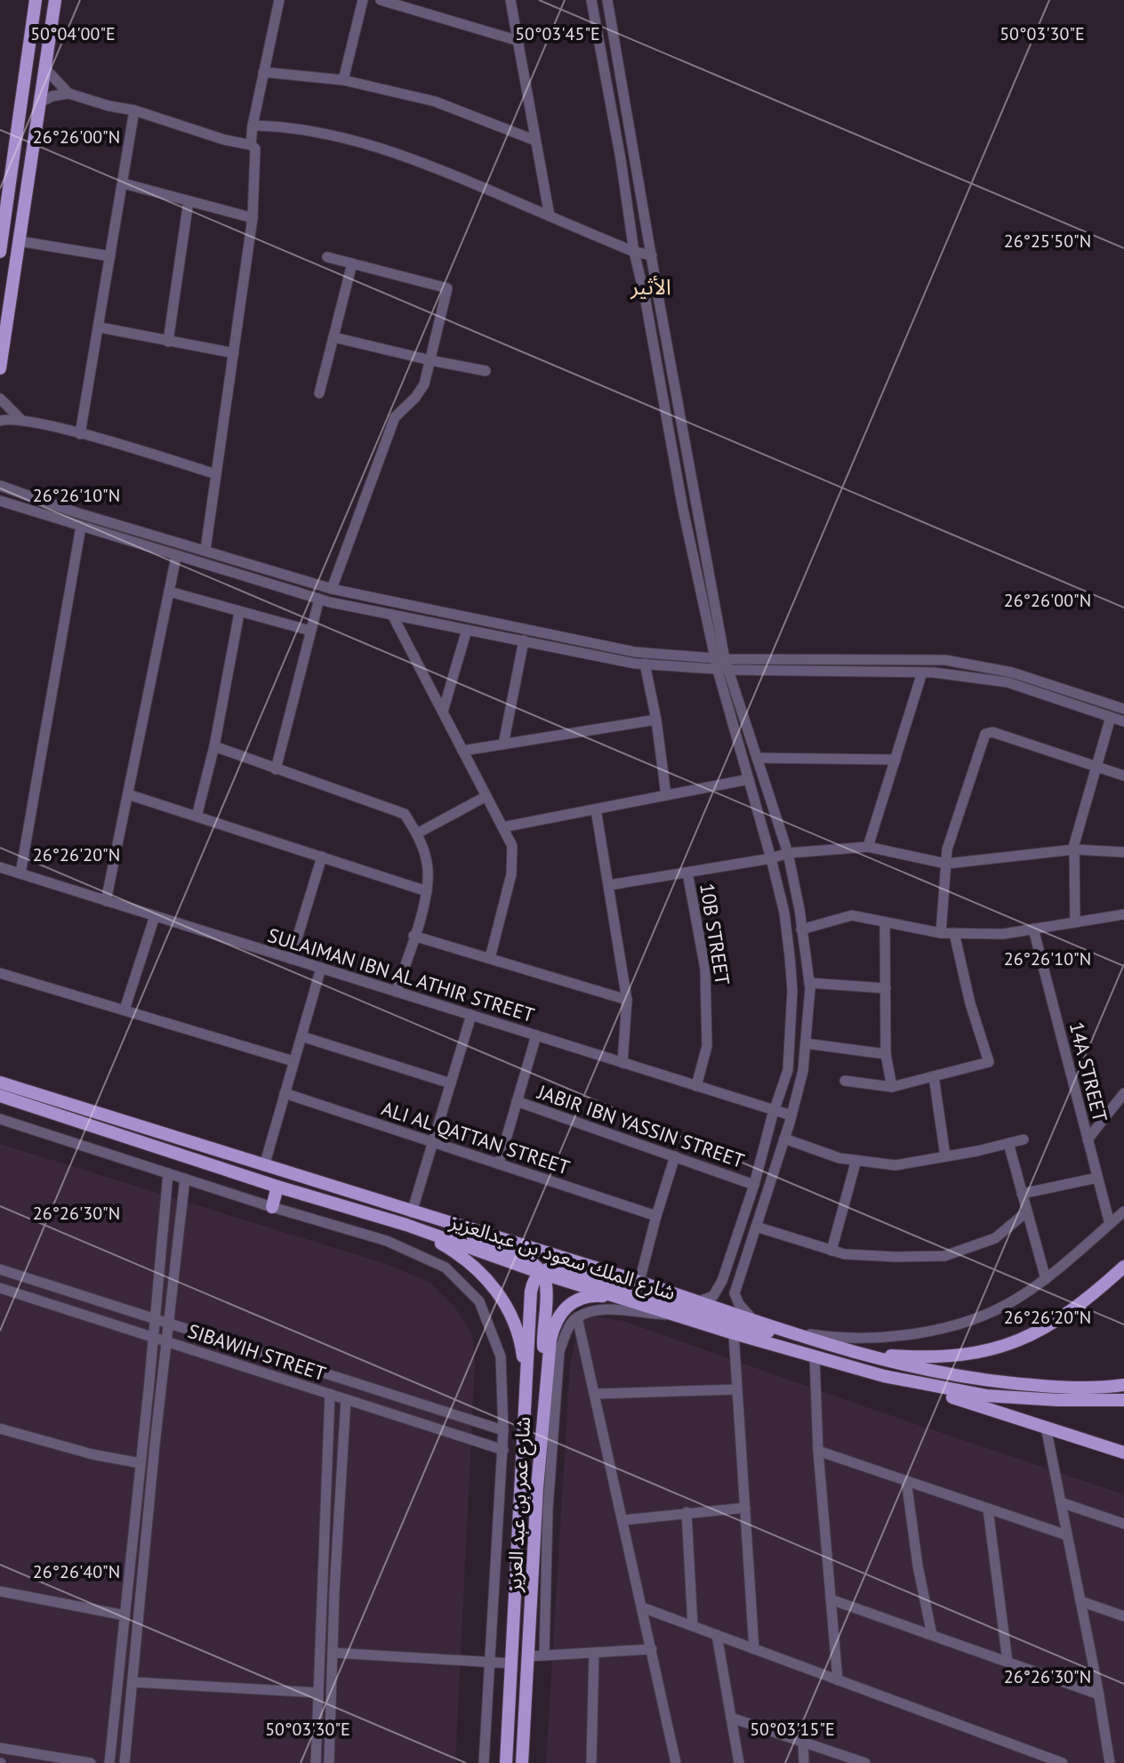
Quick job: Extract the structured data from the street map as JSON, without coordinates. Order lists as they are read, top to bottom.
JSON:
{
  "streets": {
    "main road": ["شارع الملك سعود بن عبدالعزيز", "شارع عمر بن عبد العزيز"],
    "street": [
      "10B STREET",
      "SULAIMAN IBN AL ATHIR STREET",
      "14A STREET",
      "JABIR IBN YASSIN STREET",
      "ALI AL QATTAN STREET",
      "SIBAWIH STREET"
    ]
  },
  "crossings": [
    ["10B STREET", "SULAIMAN IBN AL ATHIR STREET"],
    ["شارع الملك سعود بن عبدالعزيز", "شارع عمر بن عبد العزيز"]
  ],
  "districts": ["الأثير"],
  "coordinates": [
    "50°04'00\"E",
    "50°03'45\"E",
    "50°03'30\"E",
    "26°26'00\"N",
    "26°25'50\"N",
    "26°26'10\"N",
    "26°26'20\"N",
    "26°26'30\"N",
    "26°26'40\"N",
    "50°03'15\"E"
  ]
}
